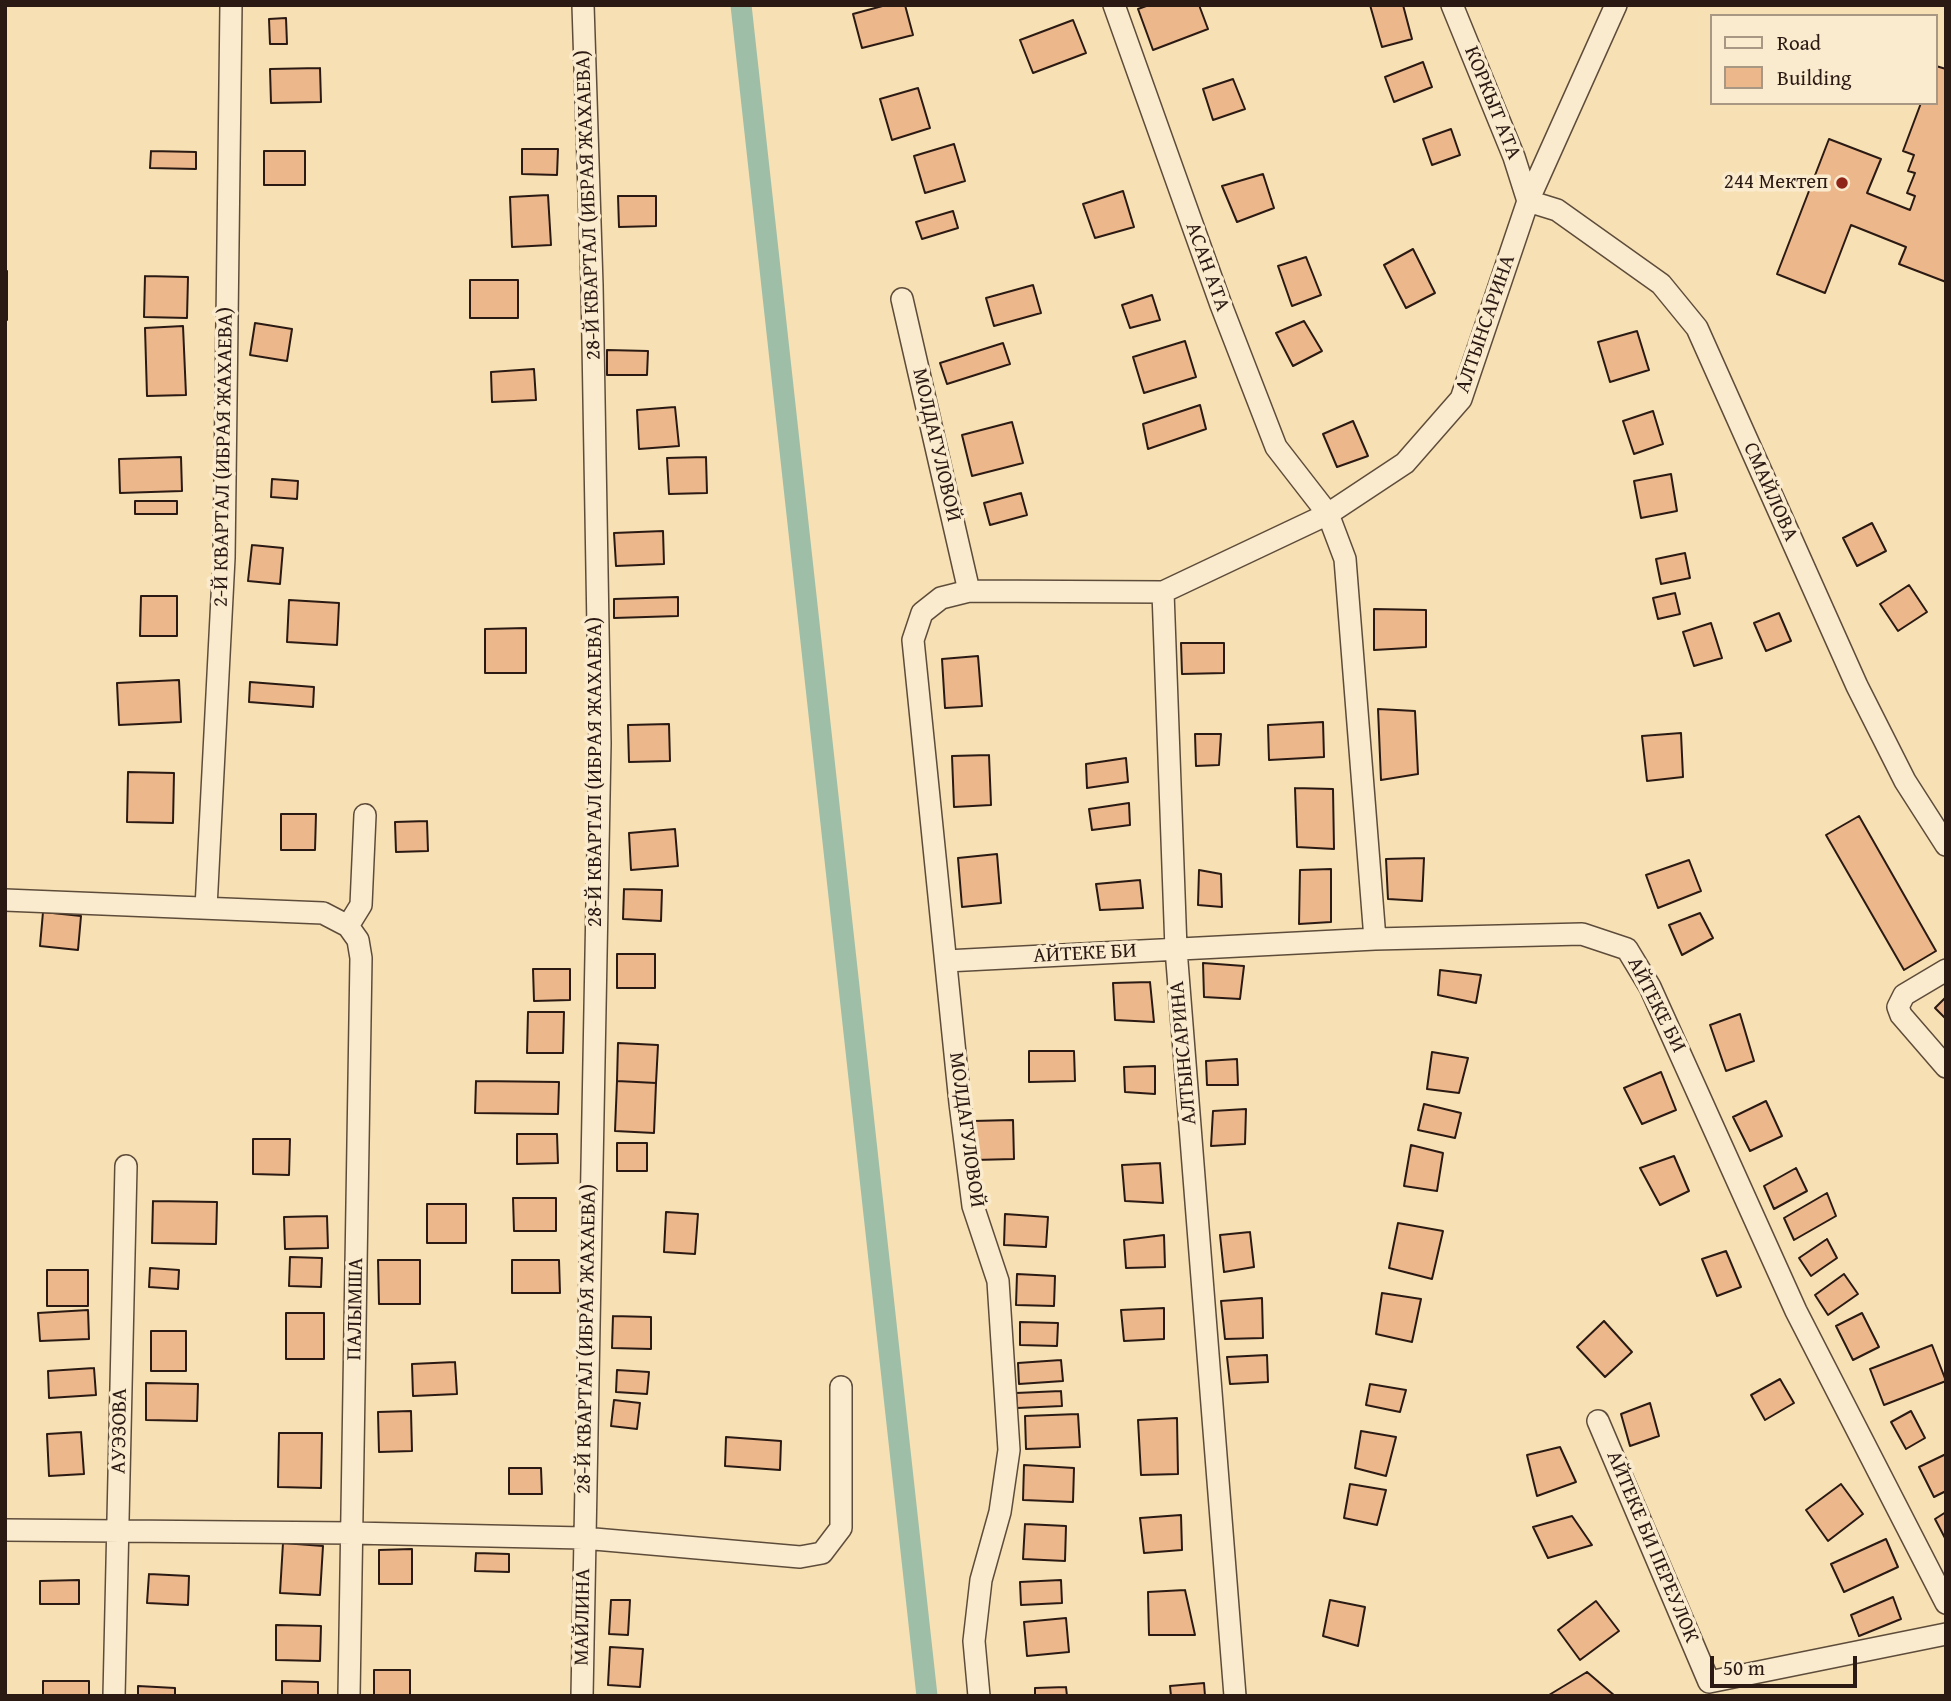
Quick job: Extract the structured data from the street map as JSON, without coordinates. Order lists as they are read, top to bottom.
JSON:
{
  "streets": {
    "street": [
      "КОРКЫТ АТА",
      "28-Й КВАРТАЛ (ИБРАЯ ЖАХАЕВА)",
      "АСАН АТА",
      "АЛТЫНСАРИНА",
      "МОЛДАГУЛОВОЙ",
      "2-Й КВАРТАЛ (ИБРАЯ ЖАХАЕВА)",
      "СМАЙЛОВА",
      "АЙТЕКЕ БИ",
      "ПАЛЫМША",
      "АУЭЗОВА",
      "АЙТЕКЕ БИ ПЕРЕУЛОК",
      "МАЙЛИНА"
    ]
  },
  "crossings": [
    ["КОРКЫТ АТА", "АЛТЫНСАРИНА"],
    ["КОРКЫТ АТА", "СМАЙЛОВА"],
    ["28-Й КВАРТАЛ (ИБРАЯ ЖАХАЕВА)", "МАЙЛИНА"],
    ["АСАН АТА", "АЛТЫНСАРИНА"],
    ["АЛТЫНСАРИНА", "МОЛДАГУЛОВОЙ"],
    ["АЛТЫНСАРИНА", "СМАЙЛОВА"],
    ["АЛТЫНСАРИНА", "АЙТЕКЕ БИ"],
    ["МОЛДАГУЛОВОЙ", "АЙТЕКЕ БИ"]
  ],
  "places": ["244 Мектеп"],
  "legend": ["Road", "Building"],
  "scale_bar": "50 m"
}
